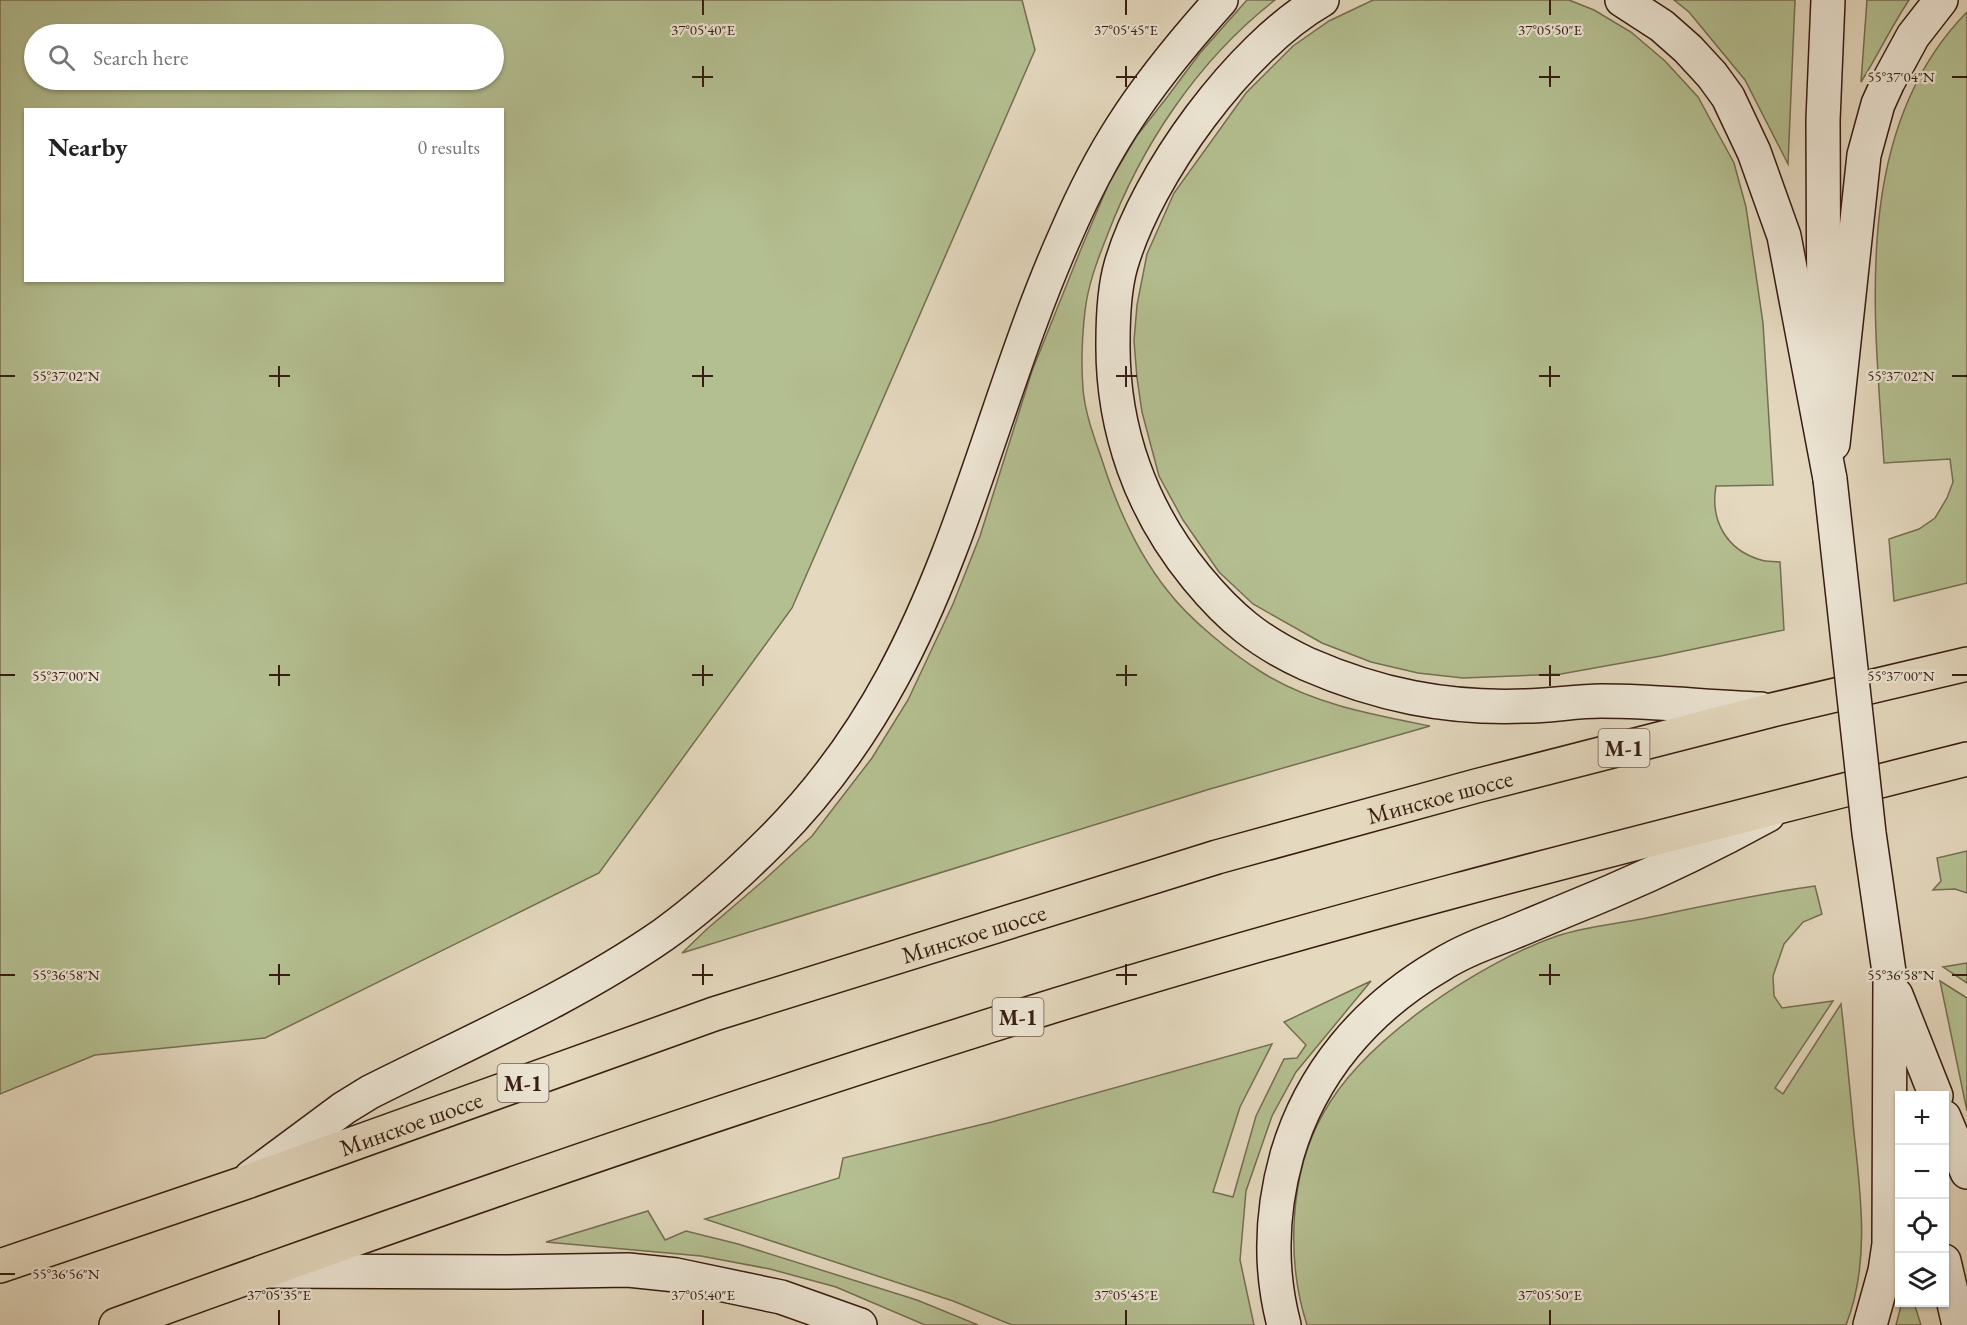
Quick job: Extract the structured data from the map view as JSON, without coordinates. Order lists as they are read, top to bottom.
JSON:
{
  "streets": {
    "highway": ["М-1", "Минское шоссе"]
  },
  "page": {
    "search": "Search here",
    "heading": ["Nearby", "0 results"],
    "map_buttons": ["+", "−"]
  },
  "coordinates": [
    "37°05'40\"E",
    "37°05'45\"E",
    "37°05'50\"E",
    "55°37'04\"N",
    "55°37'02\"N",
    "55°37'00\"N",
    "55°36'58\"N",
    "55°36'56\"N",
    "37°05'35\"E"
  ]
}
